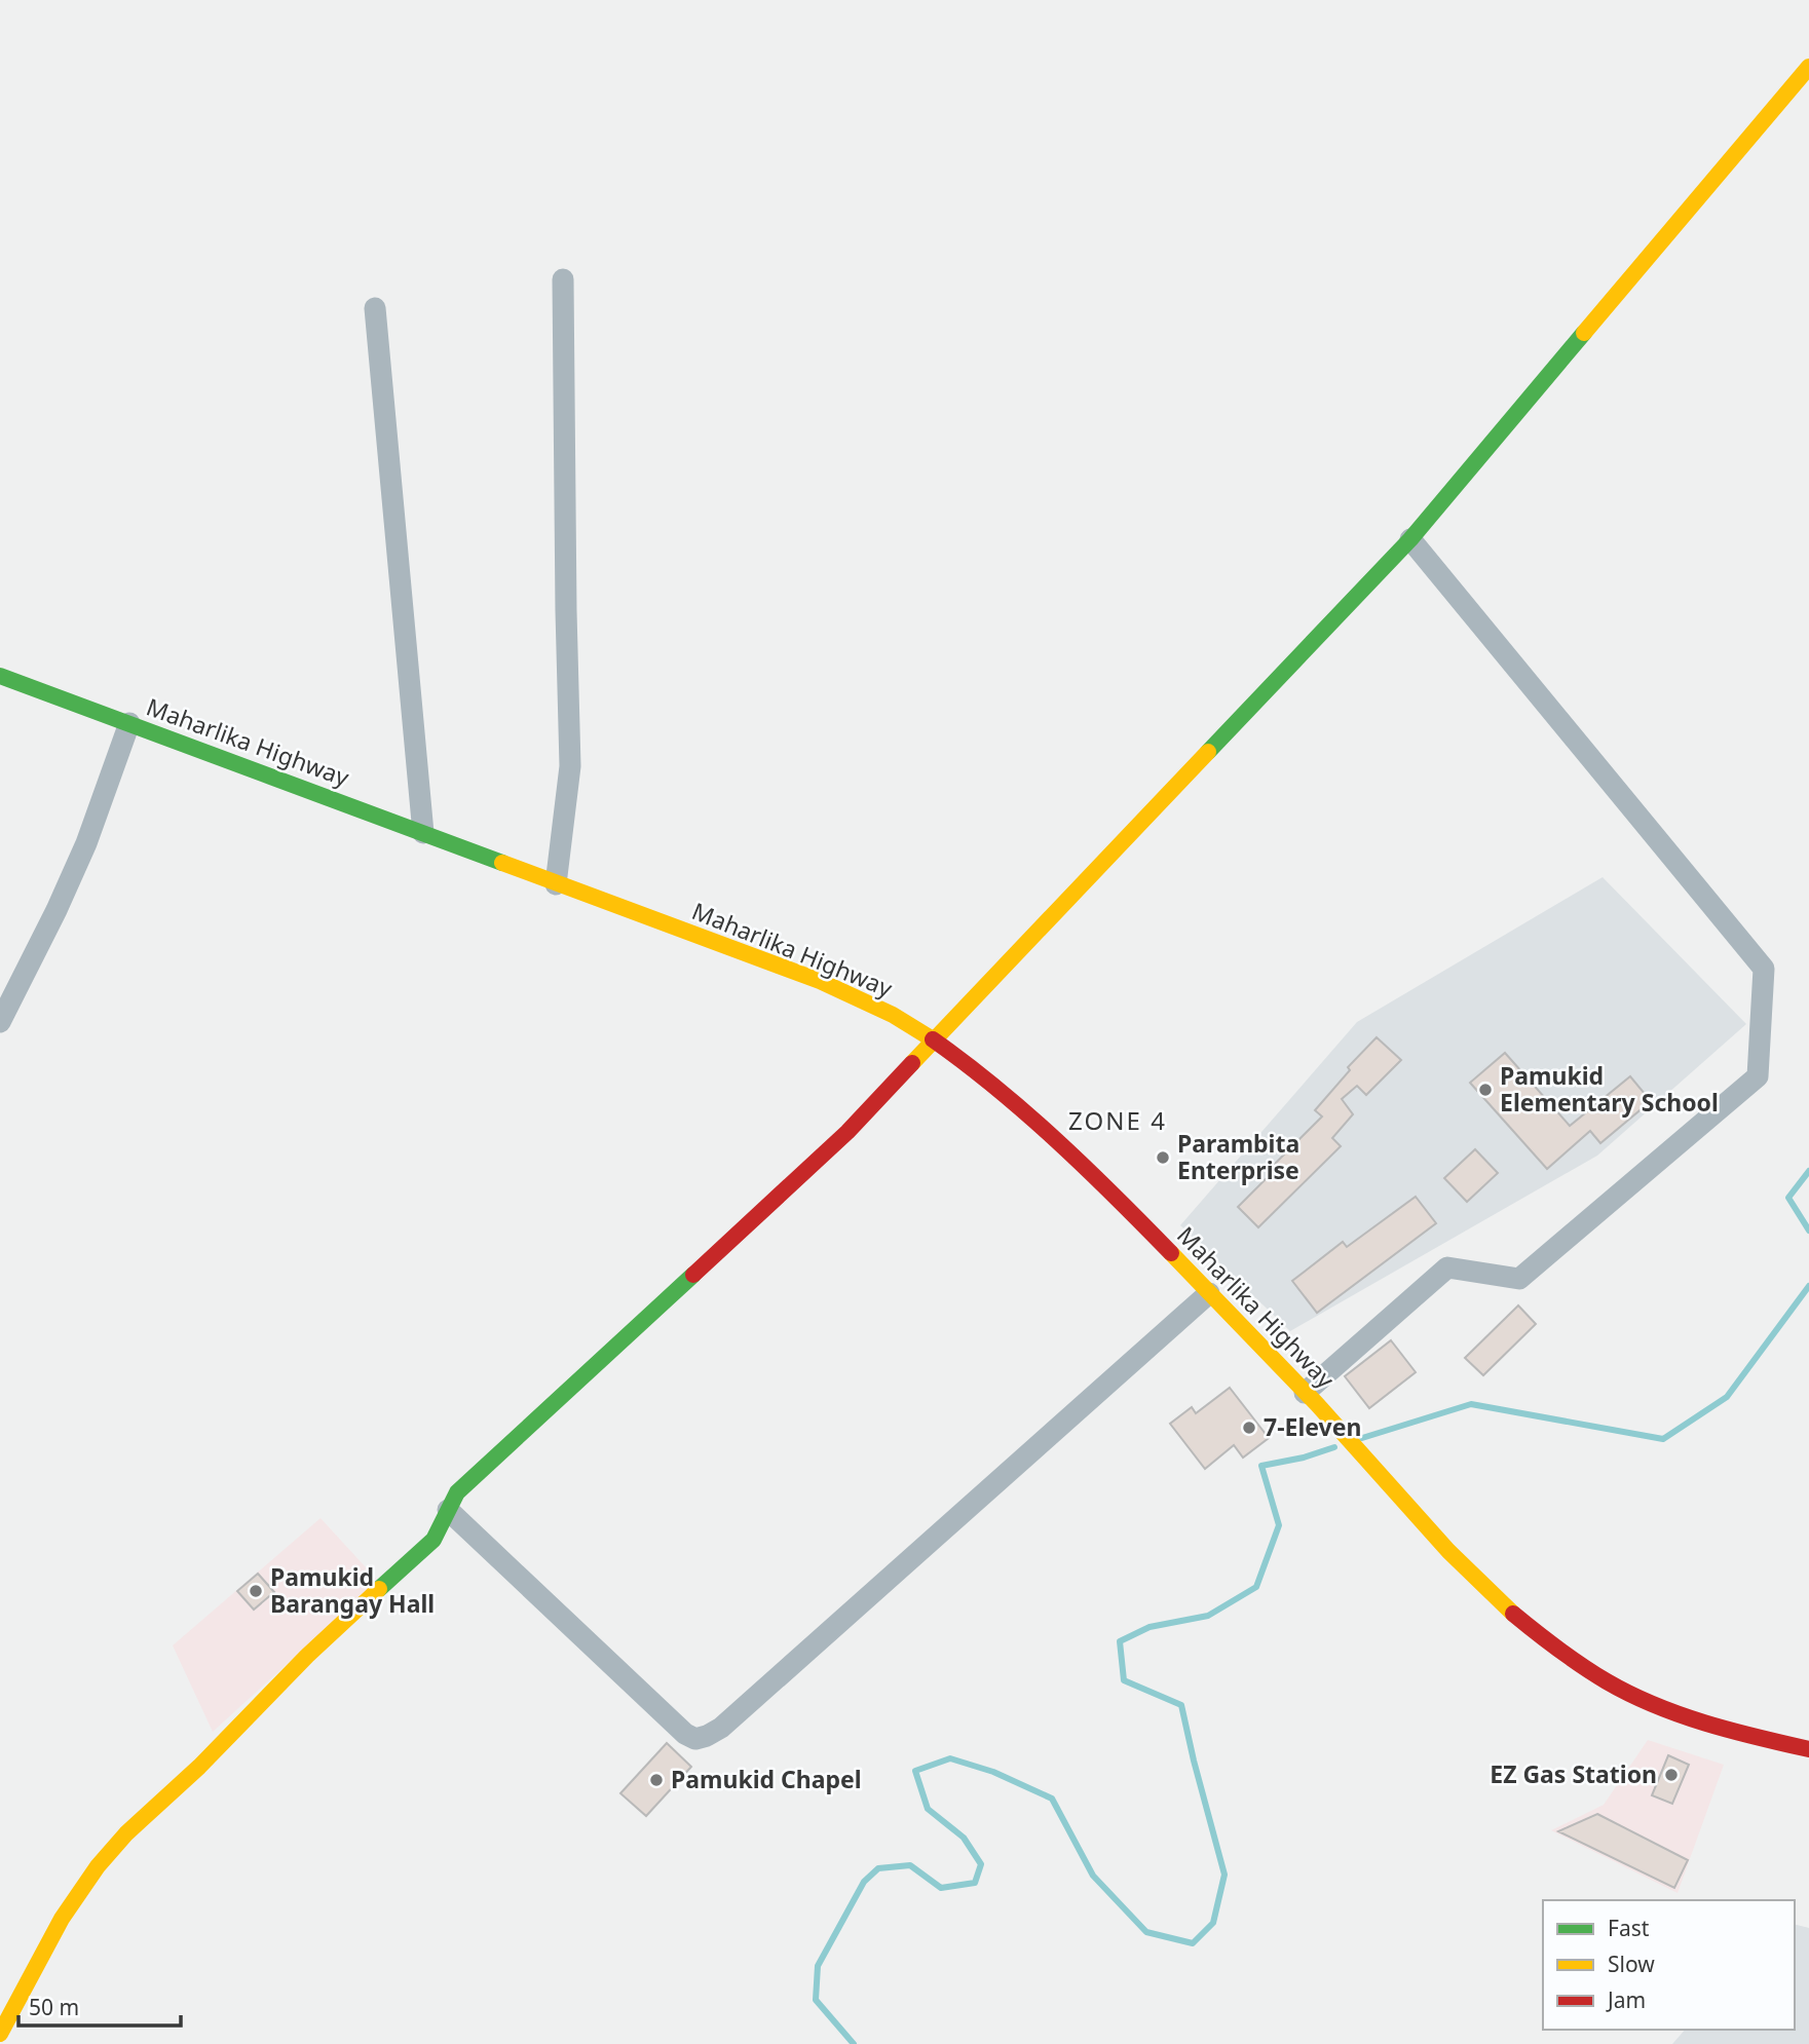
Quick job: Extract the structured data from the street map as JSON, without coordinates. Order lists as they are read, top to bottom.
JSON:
{
  "streets": {
    "main road": ["Maharlika Highway"]
  },
  "districts": ["ZONE 4"],
  "places": [
    "Pamukid Elementary School",
    "Parambita Enterprise",
    "7-Eleven",
    "Pamukid Barangay Hall",
    "EZ Gas Station",
    "Pamukid Chapel"
  ],
  "legend": ["Fast", "Slow", "Jam"],
  "scale_bar": "50 m"
}
